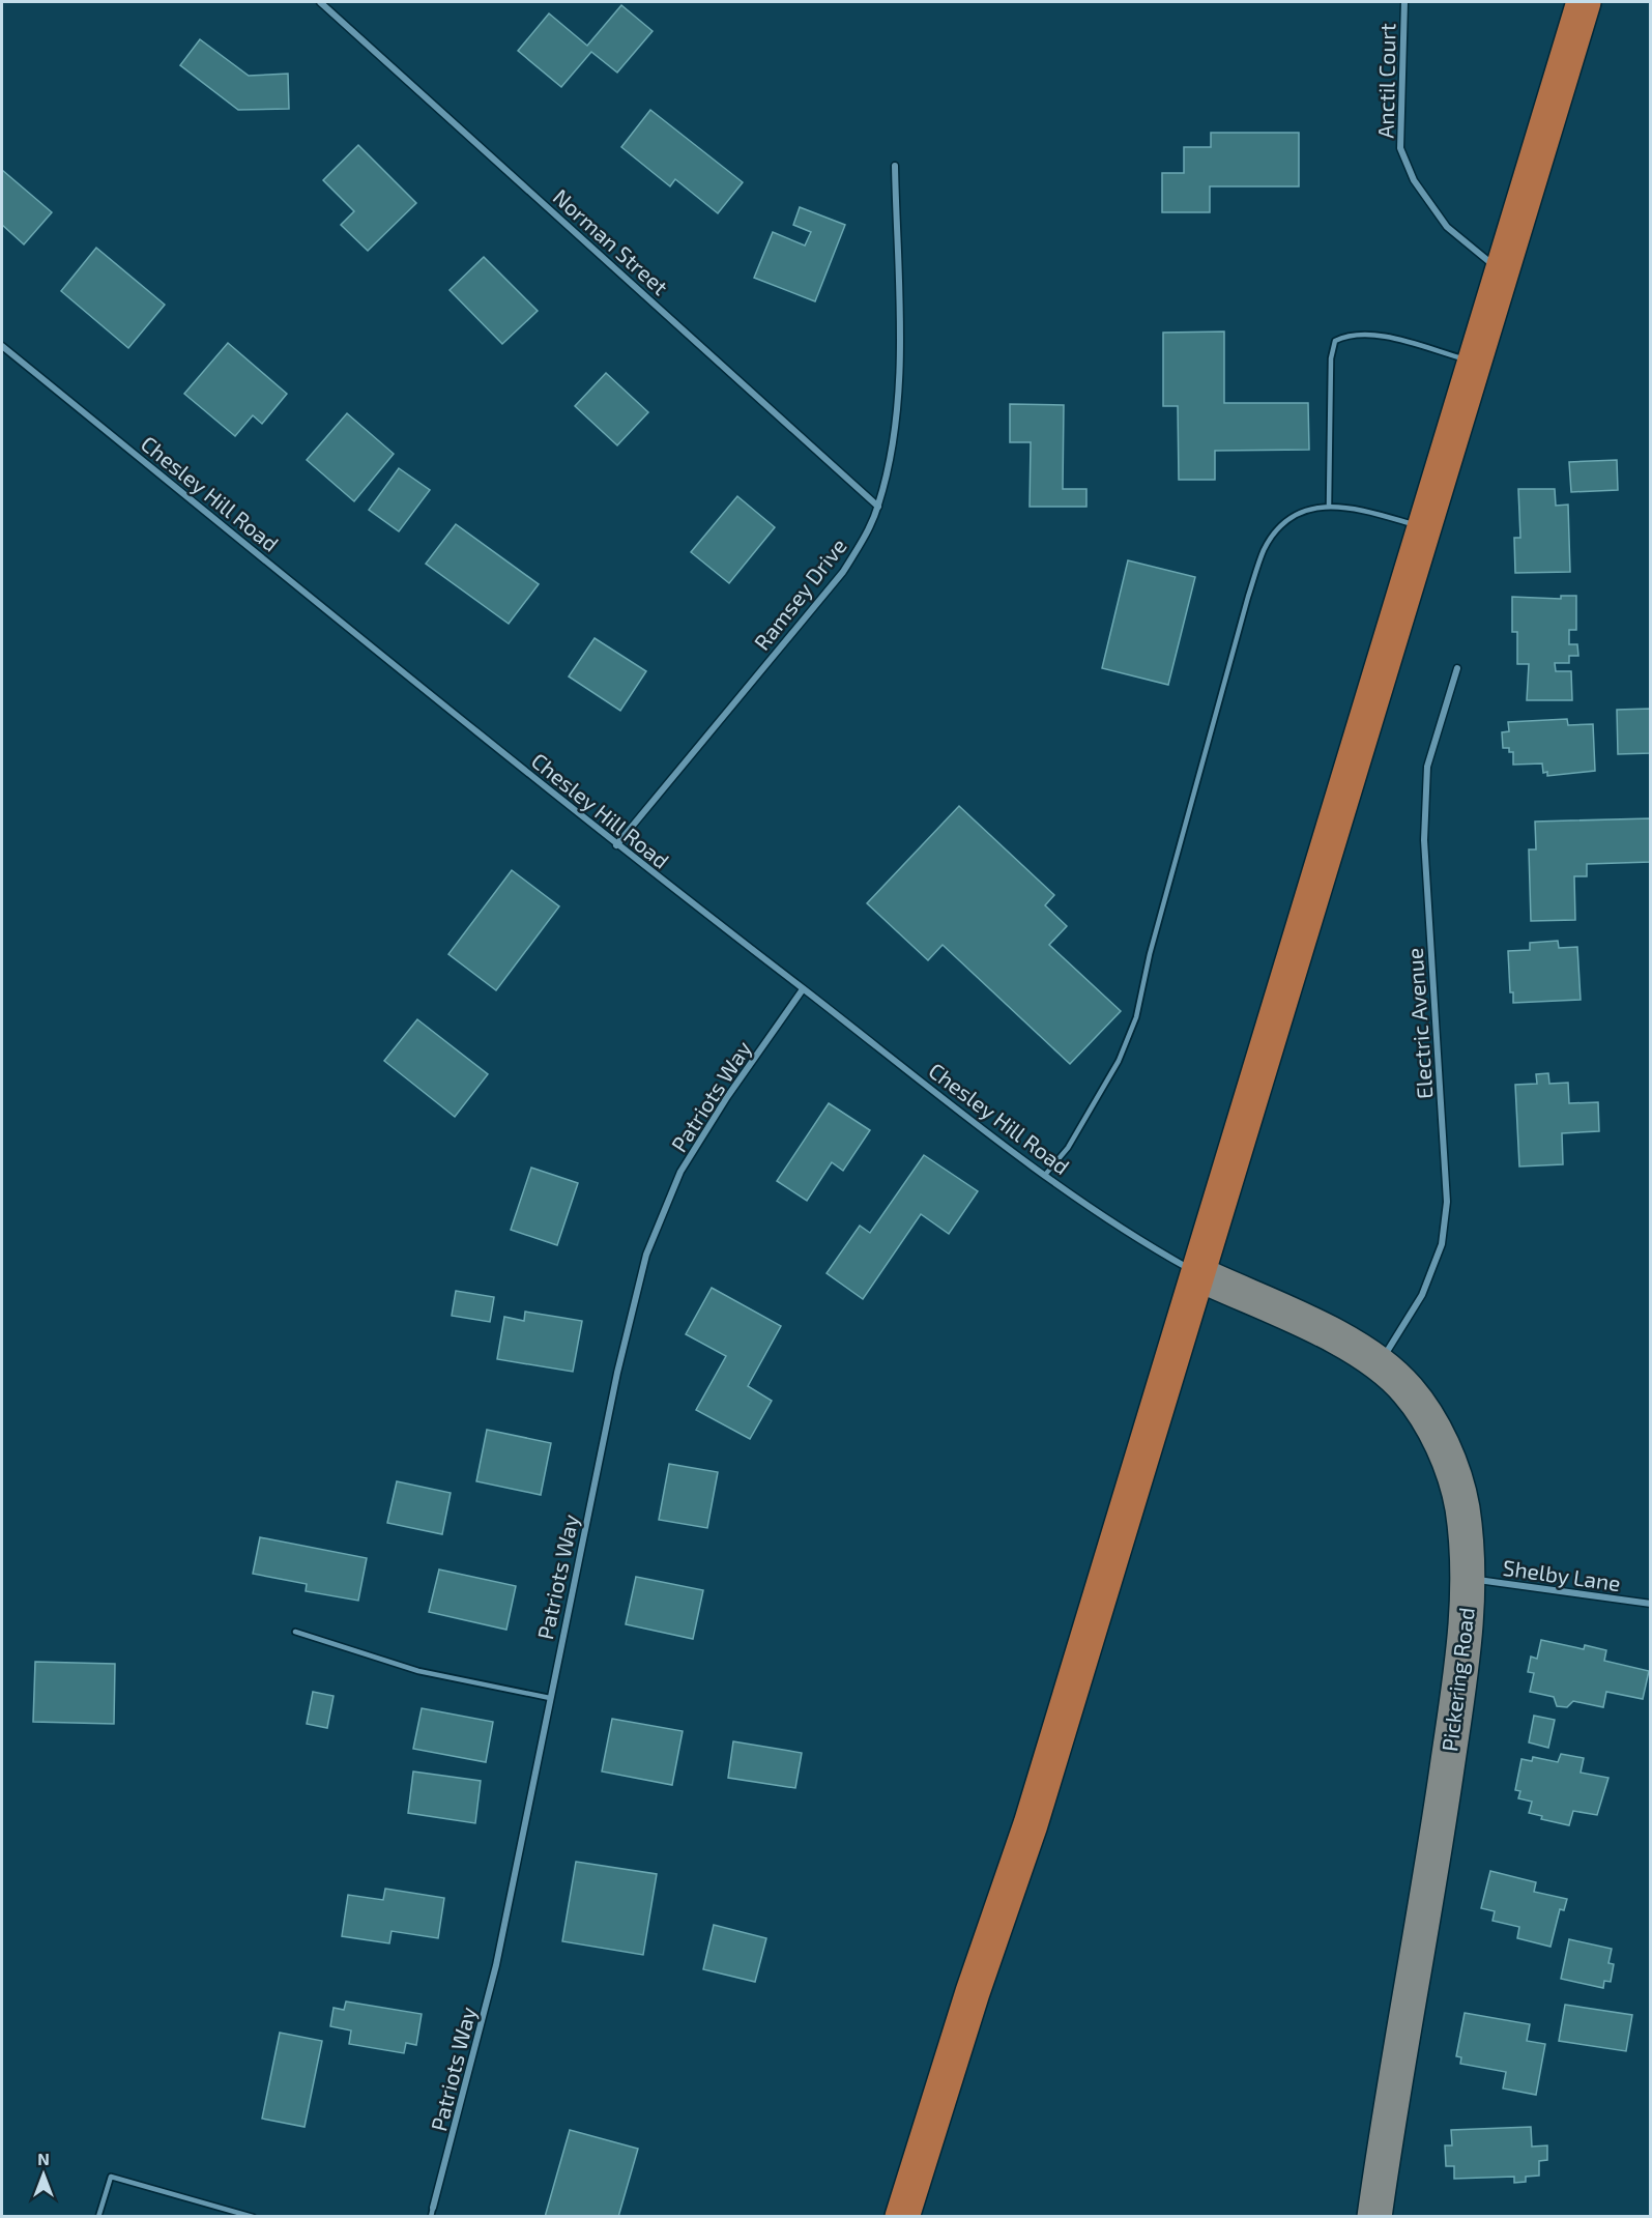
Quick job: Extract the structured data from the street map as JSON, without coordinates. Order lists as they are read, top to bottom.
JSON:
{
  "streets": {
    "main road": ["Pickering Road"],
    "street": [
      "Anctil Court",
      "Norman Street",
      "Chesley Hill Road",
      "Ramsey Drive",
      "Electric Avenue",
      "Patriots Way",
      "Shelby Lane"
    ]
  },
  "crossings": [
    ["Norman Street", "Ramsey Drive"],
    ["Chesley Hill Road", "Ramsey Drive"],
    ["Chesley Hill Road", "Patriots Way"],
    ["Chesley Hill Road", "Pickering Road"],
    ["Electric Avenue", "Pickering Road"],
    ["Shelby Lane", "Pickering Road"]
  ],
  "north": "top"
}
